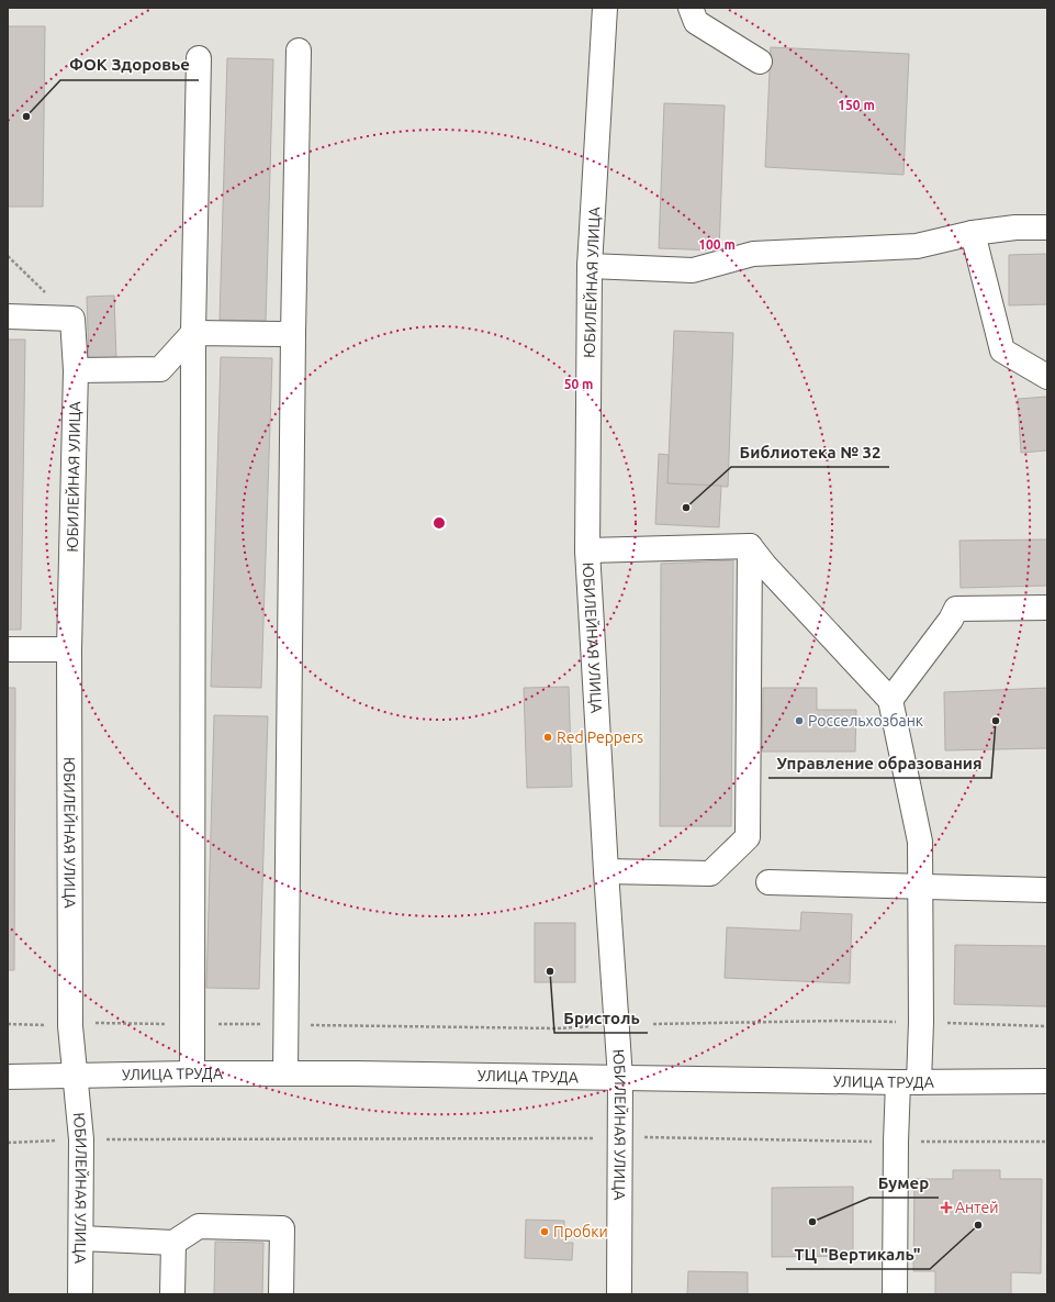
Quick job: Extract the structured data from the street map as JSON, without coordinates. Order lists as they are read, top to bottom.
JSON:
{
  "streets": {
    "street": ["ЮБИЛЕЙНАЯ УЛИЦА", "УЛИЦА ТРУДА"]
  },
  "crossings": [
    ["ЮБИЛЕЙНАЯ УЛИЦА", "УЛИЦА ТРУДА"]
  ],
  "places": {
    "other": [
      "ФОК Здоровье",
      "Библиотека № 32",
      "Россельхозбанк",
      "Управление образования",
      "Red Peppers",
      "Бристоль",
      "Бумер",
      "ТЦ \"Вертикаль\"",
      "Пробки"
    ],
    "health": ["Антей"]
  },
  "rings": ["150 m", "100 m", "50 m"]
}
